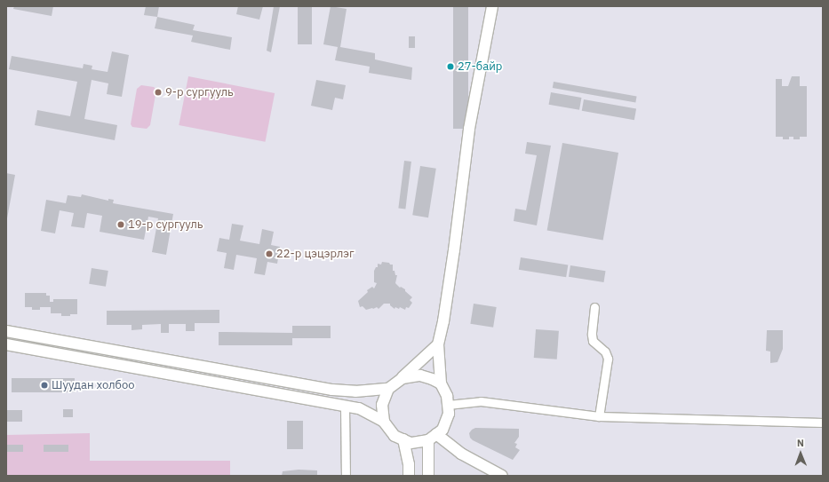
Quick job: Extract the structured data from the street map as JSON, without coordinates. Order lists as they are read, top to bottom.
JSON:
{
  "places": [
    "27-байр",
    "9-р сургууль",
    "19-р сургууль",
    "22-р цэцэрлэг",
    "Шуудан холбоо"
  ],
  "north": "top"
}
